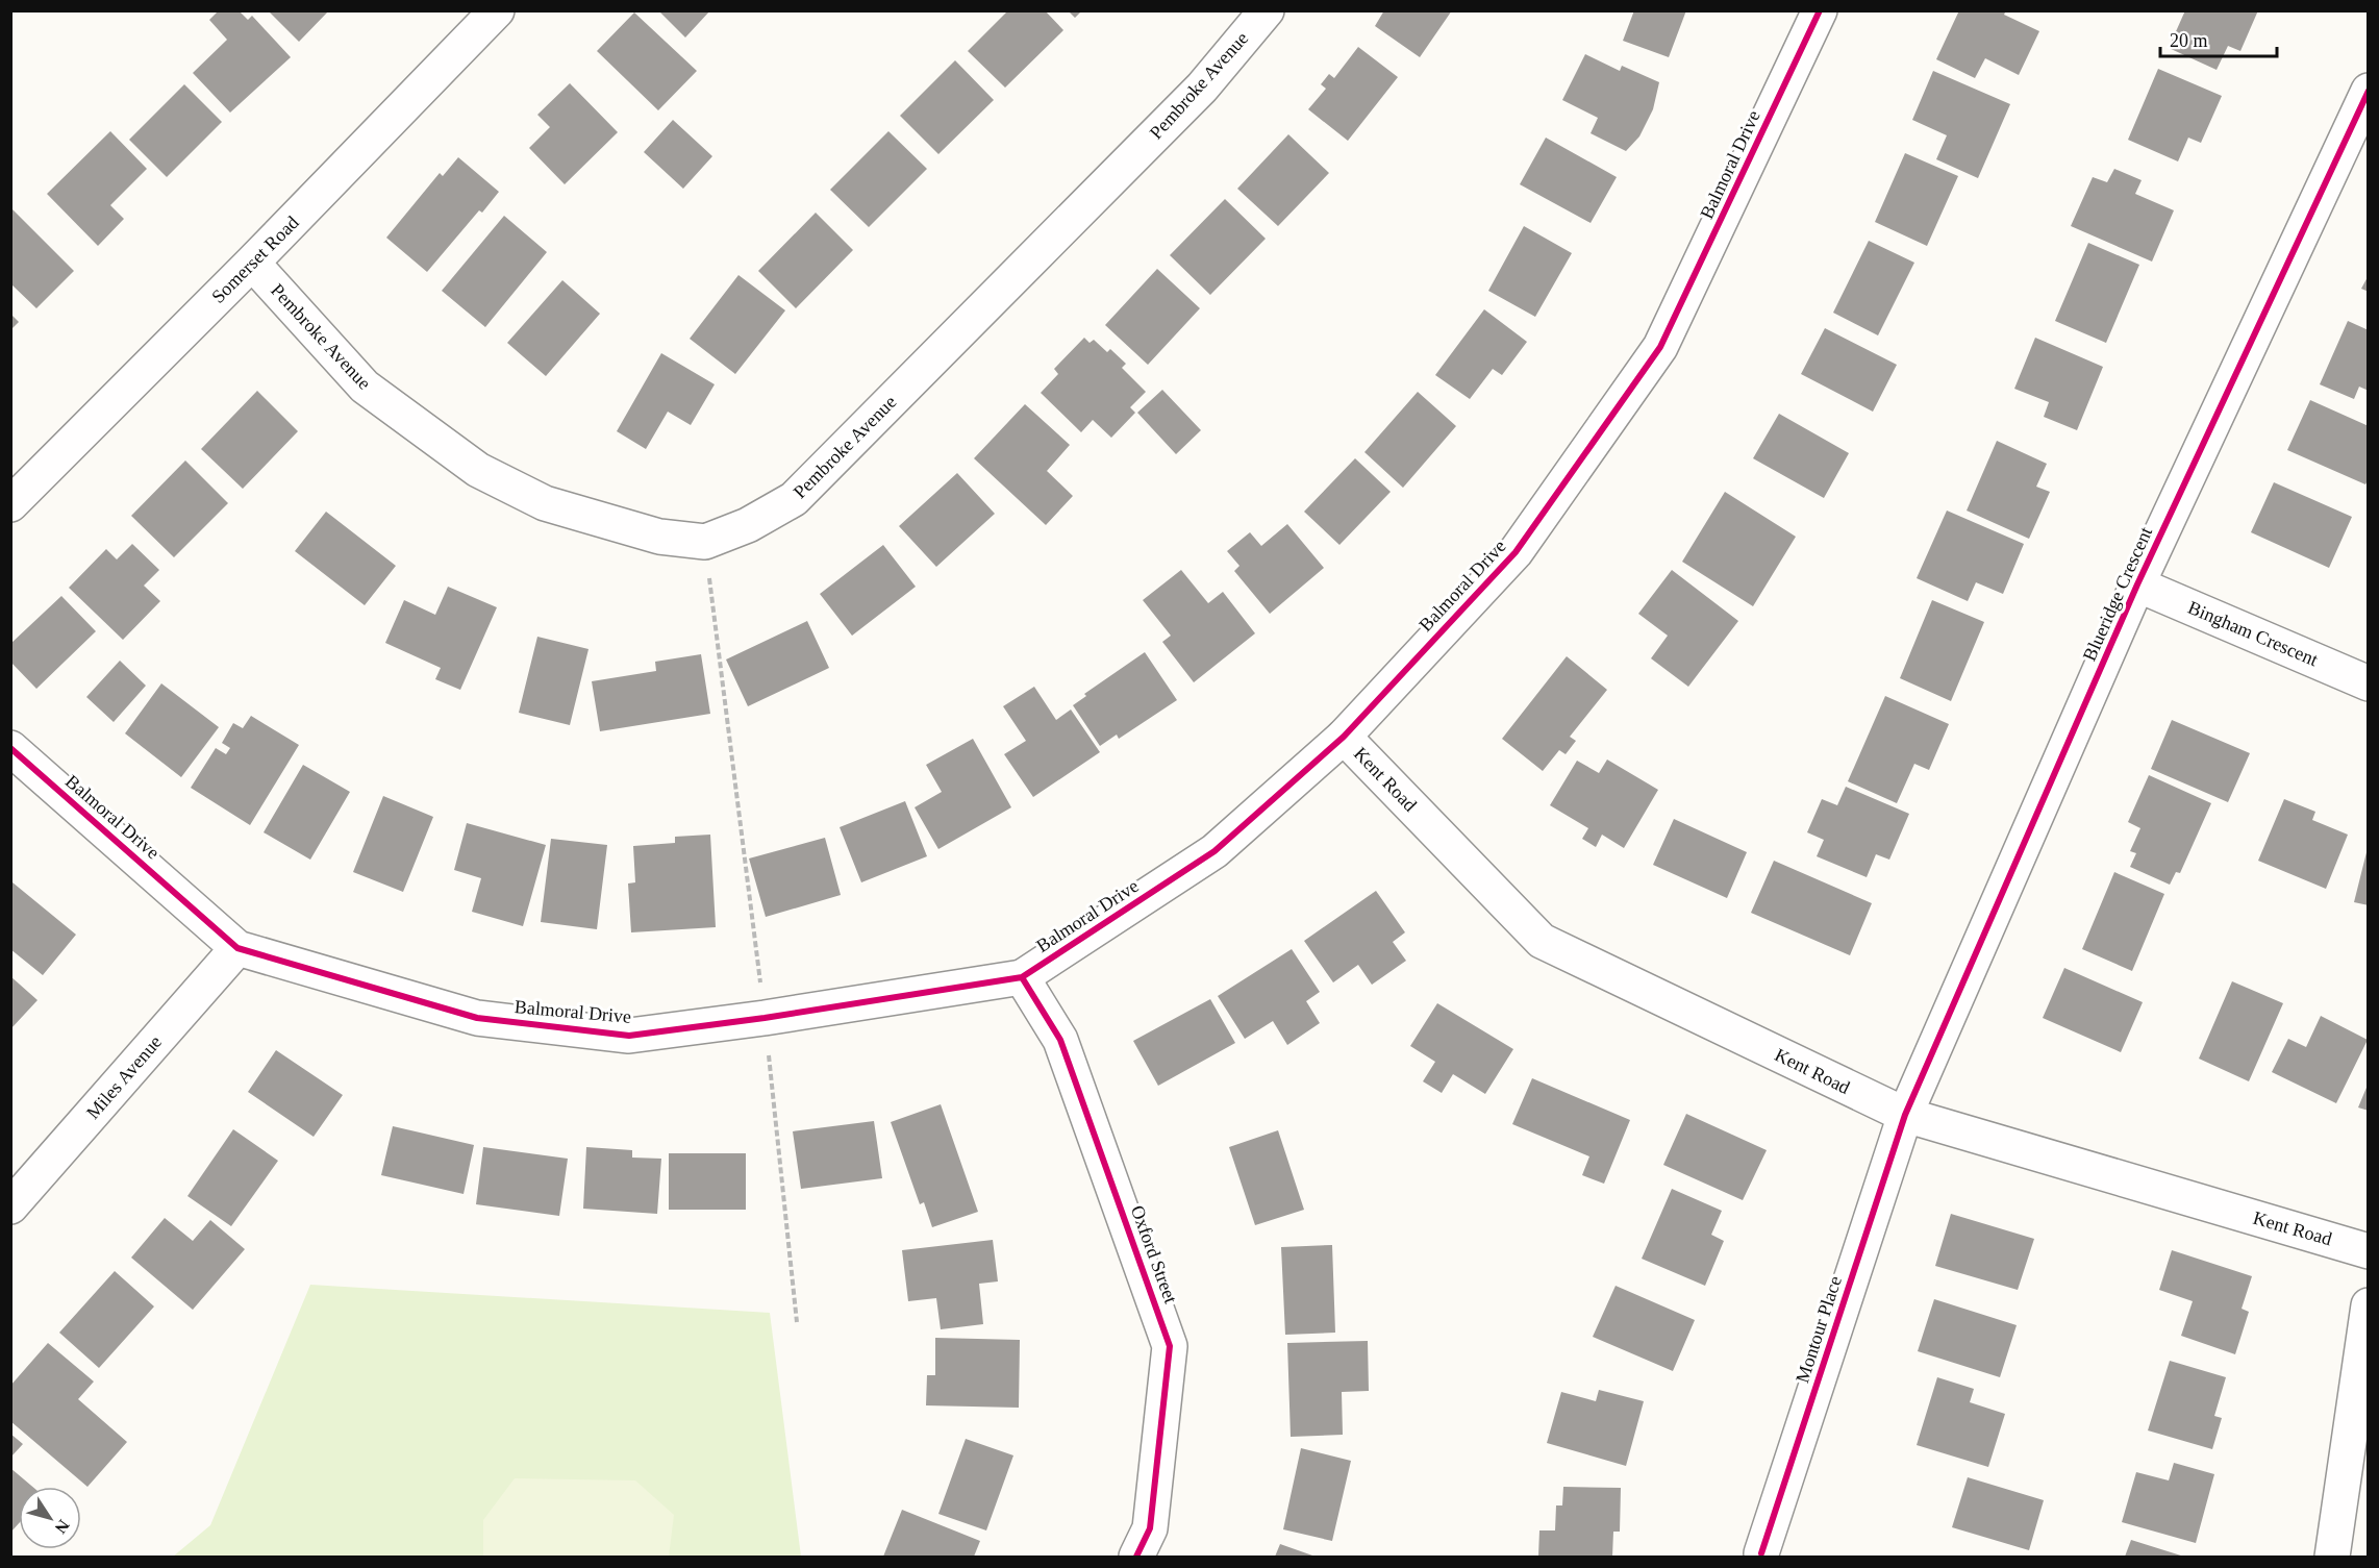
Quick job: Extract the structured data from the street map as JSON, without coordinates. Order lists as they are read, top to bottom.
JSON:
{
  "streets": {
    "street": [
      "Pembroke Avenue",
      "Balmoral Drive",
      "Somerset Road",
      "Blueridge Crescent",
      "Bingham Crescent",
      "Kent Road",
      "Miles Avenue",
      "Oxford Street",
      "Montour Place"
    ]
  },
  "crossings": [
    ["Pembroke Avenue", "Somerset Road"],
    ["Balmoral Drive", "Kent Road"],
    ["Balmoral Drive", "Miles Avenue"],
    ["Balmoral Drive", "Oxford Street"],
    ["Blueridge Crescent", "Bingham Crescent"],
    ["Blueridge Crescent", "Kent Road"],
    ["Blueridge Crescent", "Montour Place"],
    ["Kent Road", "Montour Place"]
  ],
  "scale_bar": "20 m",
  "north": "bottom right"
}
